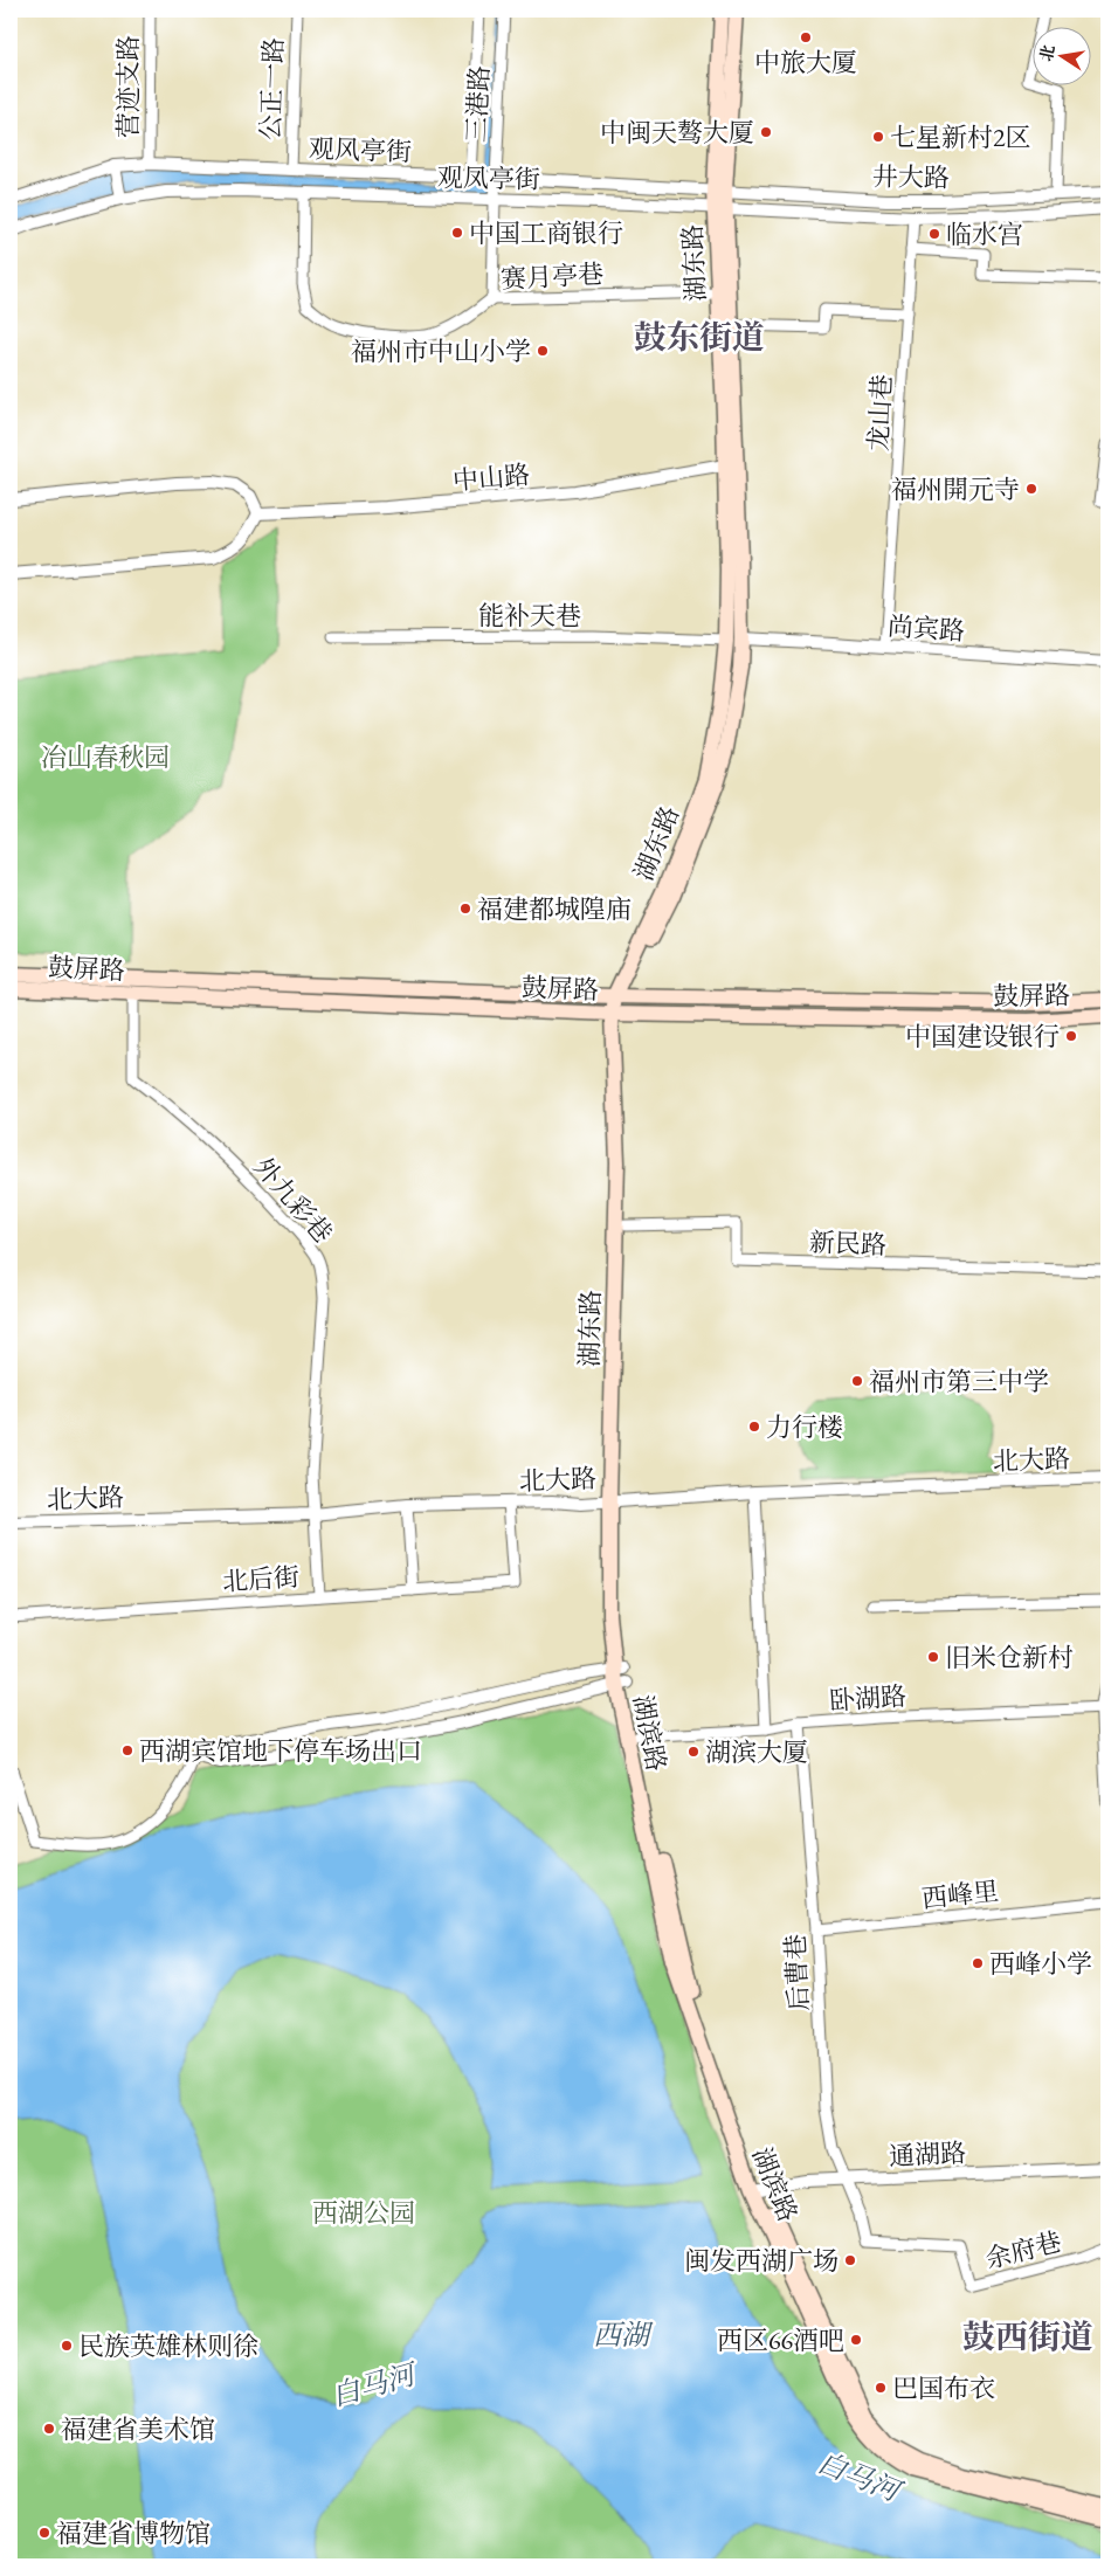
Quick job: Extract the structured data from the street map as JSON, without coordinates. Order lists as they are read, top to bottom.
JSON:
{
  "streets": {
    "main road": ["湖东路", "鼓屏路", "湖滨路"],
    "street": [
      "营迹支路",
      "公正一路",
      "三港路",
      "观风亭街",
      "井大路",
      "观凤亭街",
      "赛月亭巷",
      "龙山巷",
      "中山路",
      "能补天巷",
      "尚宾路",
      "外九彩巷",
      "新民路",
      "北大路",
      "北后街",
      "卧湖路",
      "西峰里",
      "后曹巷",
      "通湖路",
      "余府巷"
    ]
  },
  "crossings": [
    ["营迹支路", "观风亭街"],
    ["公正一路", "观风亭街"],
    ["三港路", "观风亭街"],
    ["三港路", "观凤亭街"],
    ["三港路", "赛月亭巷"],
    ["观风亭街", "井大路"],
    ["观风亭街", "湖东路"],
    ["井大路", "湖东路"],
    ["观凤亭街", "湖东路"],
    ["观凤亭街", "赛月亭巷"],
    ["观凤亭街", "龙山巷"],
    ["湖东路", "赛月亭巷"],
    ["湖东路", "中山路"],
    ["湖东路", "能补天巷"],
    ["湖东路", "尚宾路"],
    ["湖东路", "鼓屏路"],
    ["湖东路", "新民路"],
    ["湖东路", "北大路"],
    ["湖东路", "湖滨路"],
    ["龙山巷", "尚宾路"],
    ["鼓屏路", "外九彩巷"],
    ["外九彩巷", "北大路"],
    ["北大路", "北后街"],
    ["卧湖路", "湖滨路"],
    ["卧湖路", "后曹巷"],
    ["湖滨路", "通湖路"],
    ["西峰里", "后曹巷"],
    ["后曹巷", "通湖路"],
    ["后曹巷", "余府巷"]
  ],
  "districts": ["鼓东街道", "鼓西街道"],
  "water": ["西湖", "白马河"],
  "parks": ["冶山春秋园", "西湖公园"],
  "places": [
    "中旅大厦",
    "中闽天骜大厦",
    "七星新村2区",
    "中国工商银行",
    "临水宫",
    "福州市中山小学",
    "福州開元寺",
    "福建都城隍庙",
    "中国建设银行",
    "福州市第三中学",
    "力行楼",
    "旧米仓新村",
    "西湖宾馆地下停车场出口",
    "湖滨大厦",
    "西峰小学",
    "闽发西湖广场",
    "西区66酒吧",
    "民族英雄林则徐",
    "巴国布衣",
    "福建省美术馆",
    "福建省博物馆"
  ],
  "north": "left"
}
